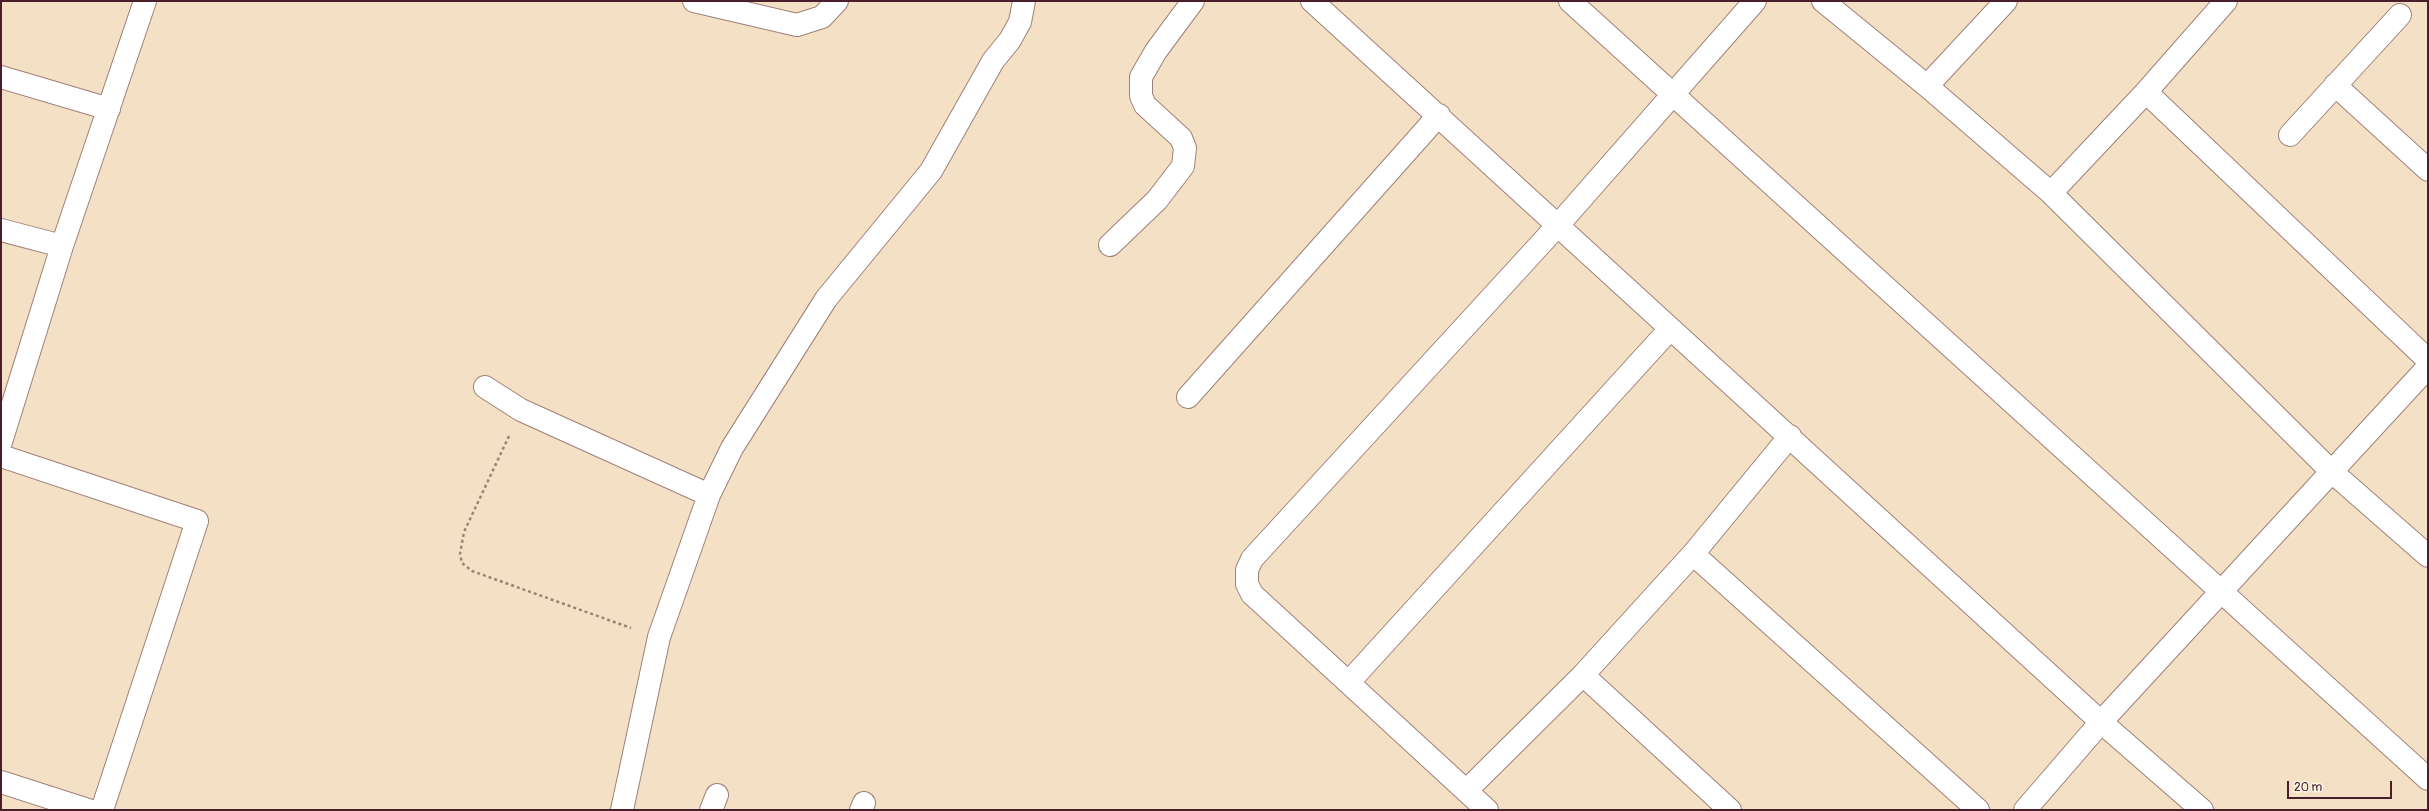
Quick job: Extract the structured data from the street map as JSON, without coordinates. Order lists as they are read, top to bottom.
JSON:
{
  "scale_bar": "20 m"
}
